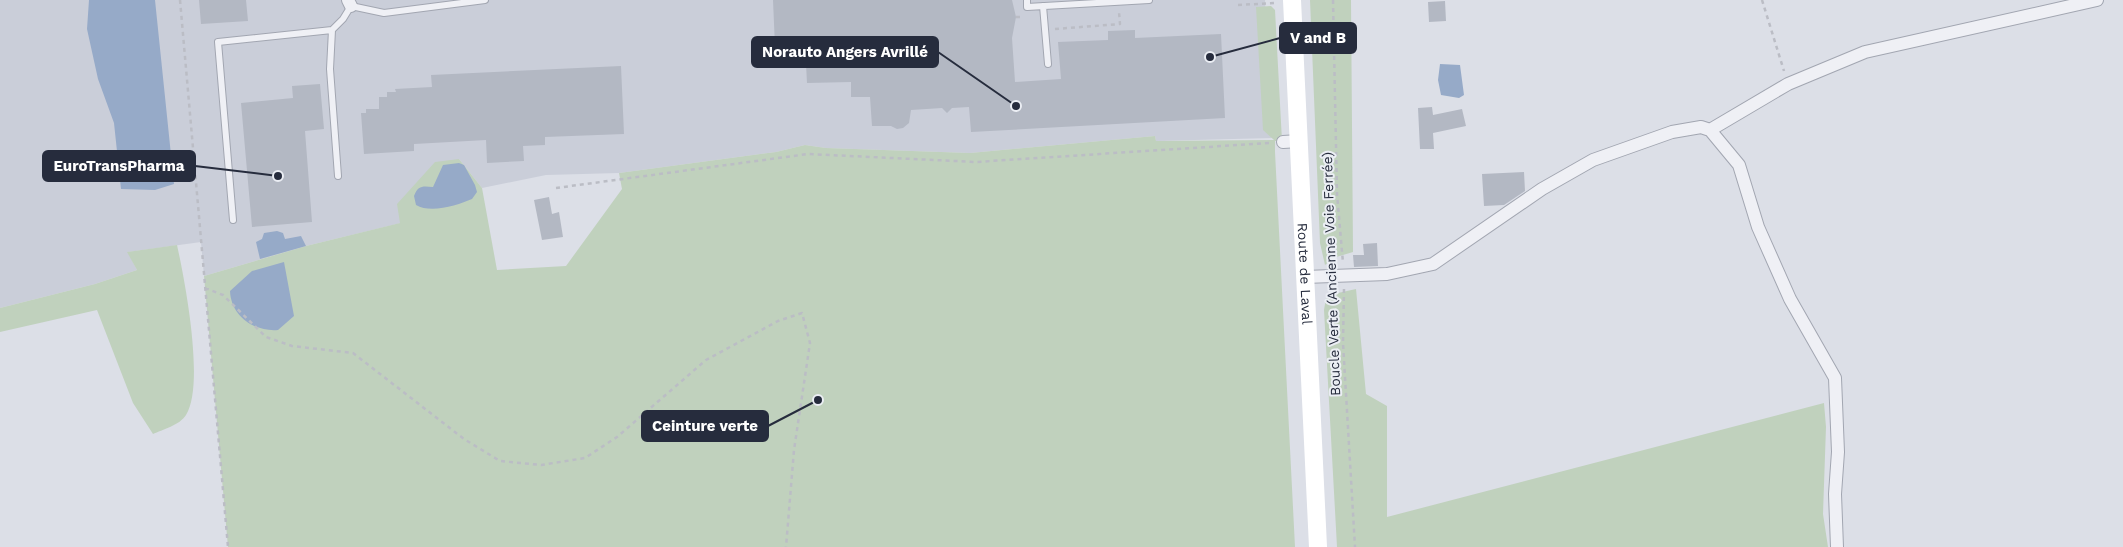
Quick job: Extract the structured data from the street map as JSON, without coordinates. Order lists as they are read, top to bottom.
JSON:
{
  "streets": {
    "main road": ["Route de Laval"],
    "path": ["Boucle Verte (Ancienne Voie Ferrée)"]
  },
  "places": [
    "V and B",
    "Norauto Angers Avrillé",
    "EuroTransPharma",
    "Ceinture verte"
  ]
}
